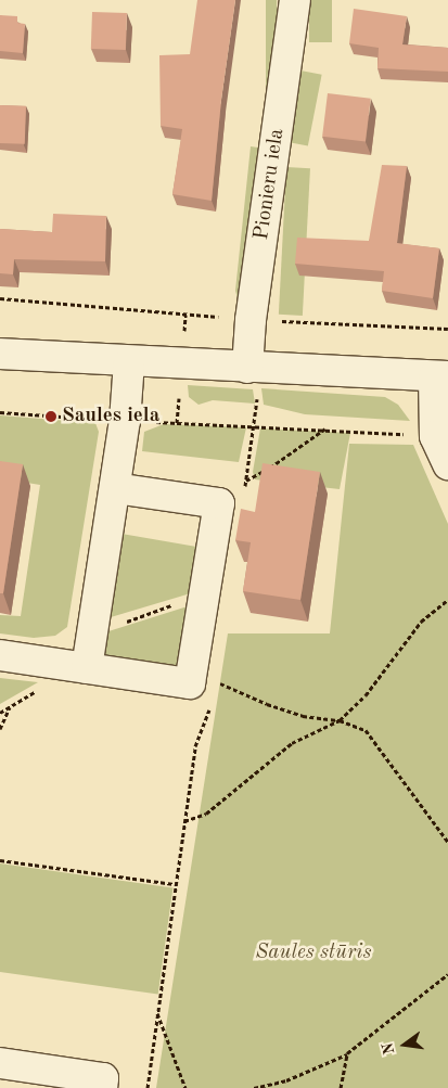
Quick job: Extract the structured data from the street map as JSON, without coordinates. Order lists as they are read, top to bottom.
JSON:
{
  "streets": {
    "street": ["Pionieru iela"]
  },
  "parks": ["Saules stūris"],
  "places": ["Saules iela"],
  "north": "left"
}
